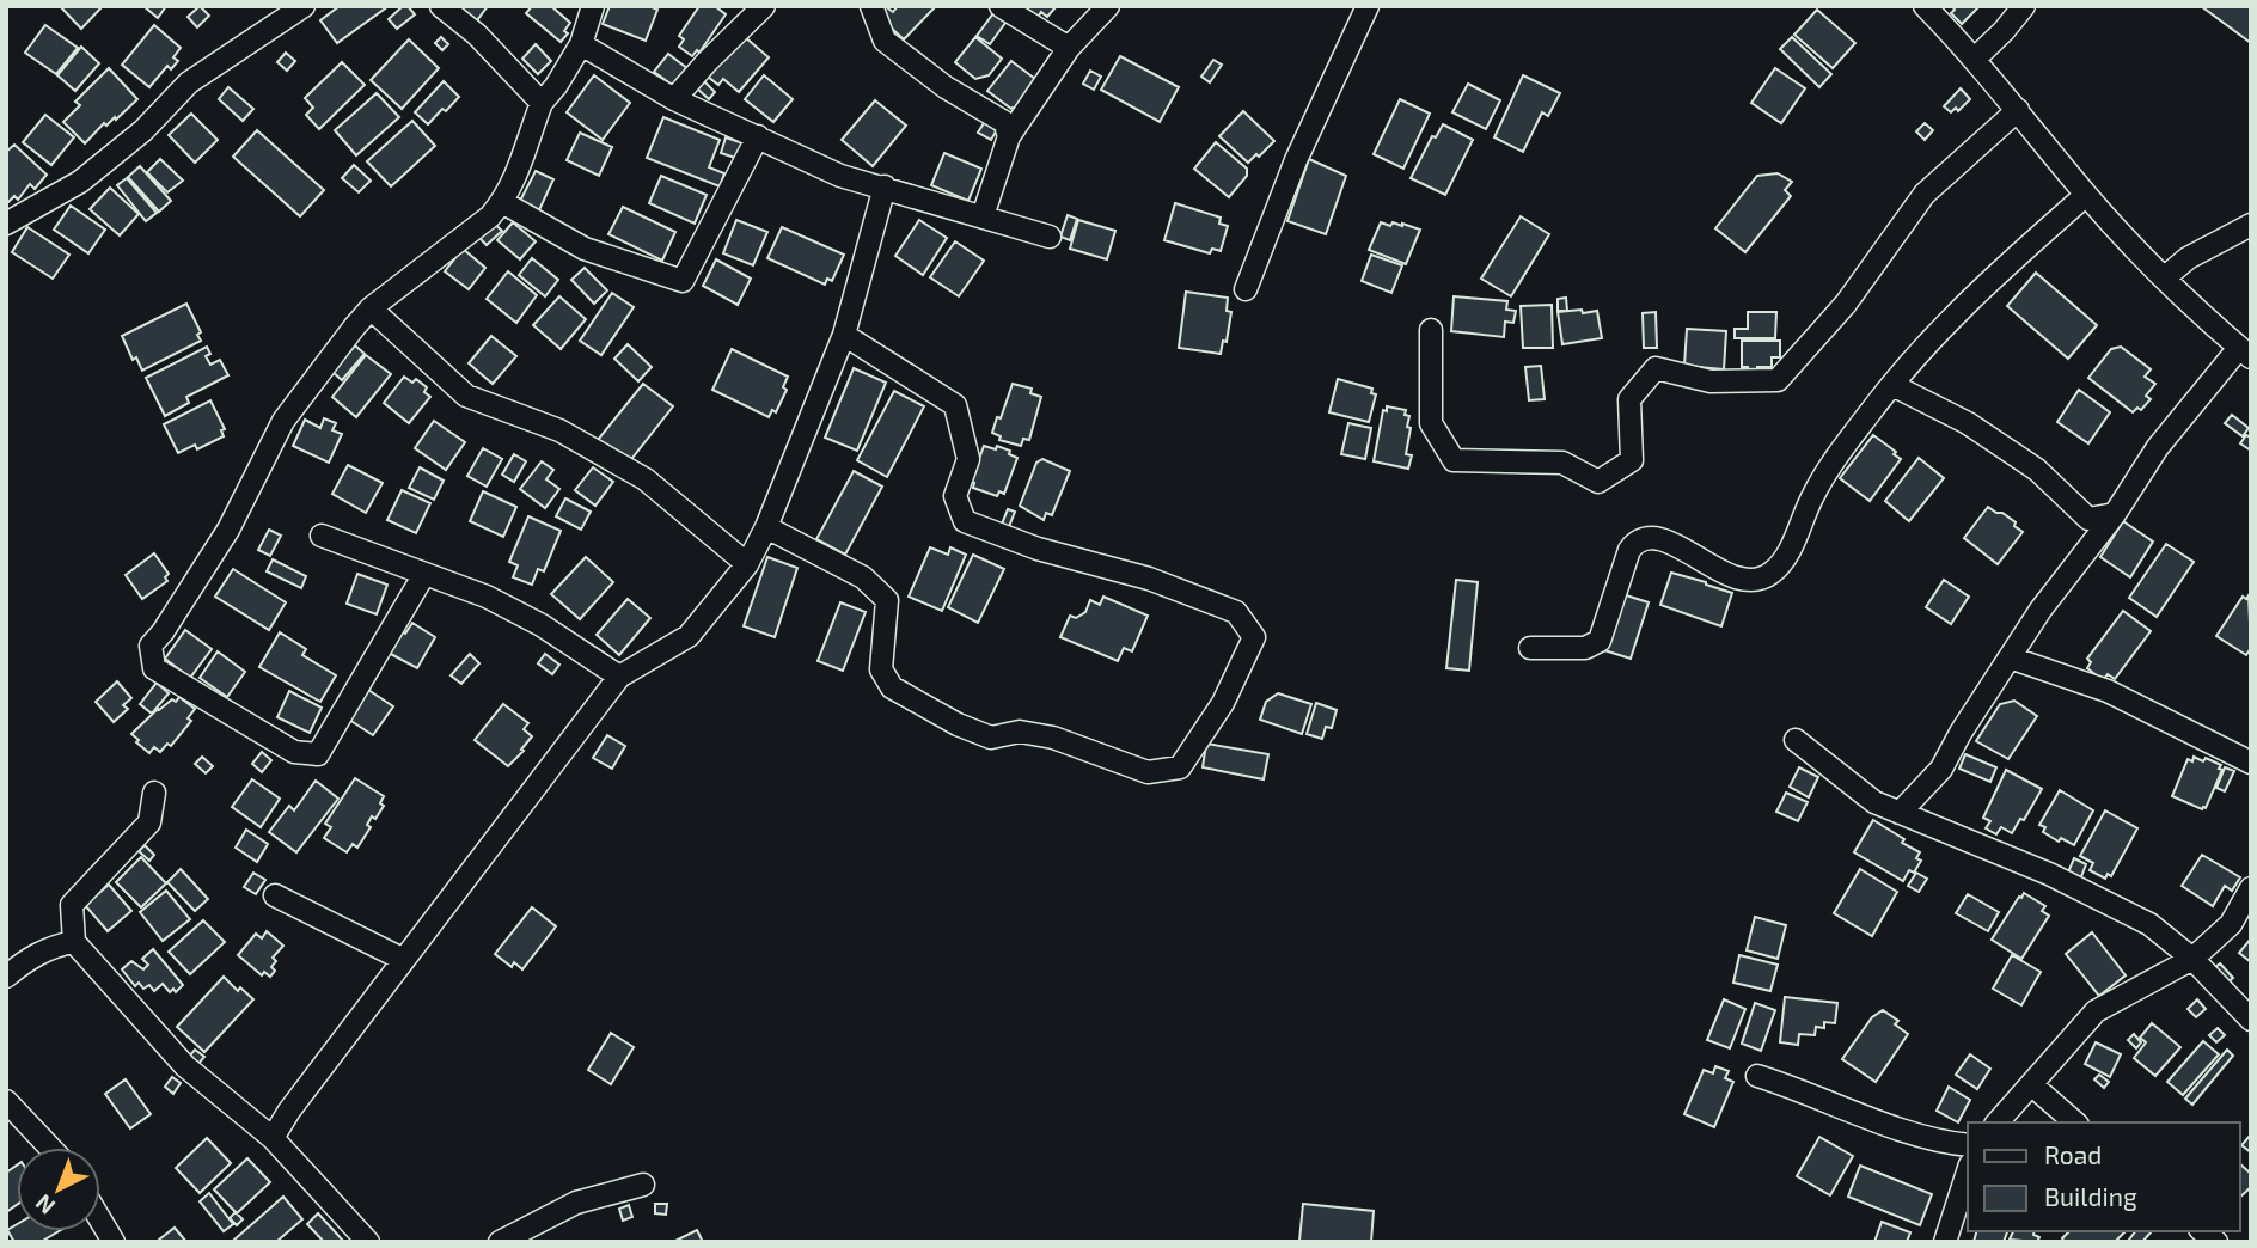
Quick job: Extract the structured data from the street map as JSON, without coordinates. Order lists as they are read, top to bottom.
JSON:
{
  "legend": ["Road", "Building"],
  "north": "bottom left"
}
